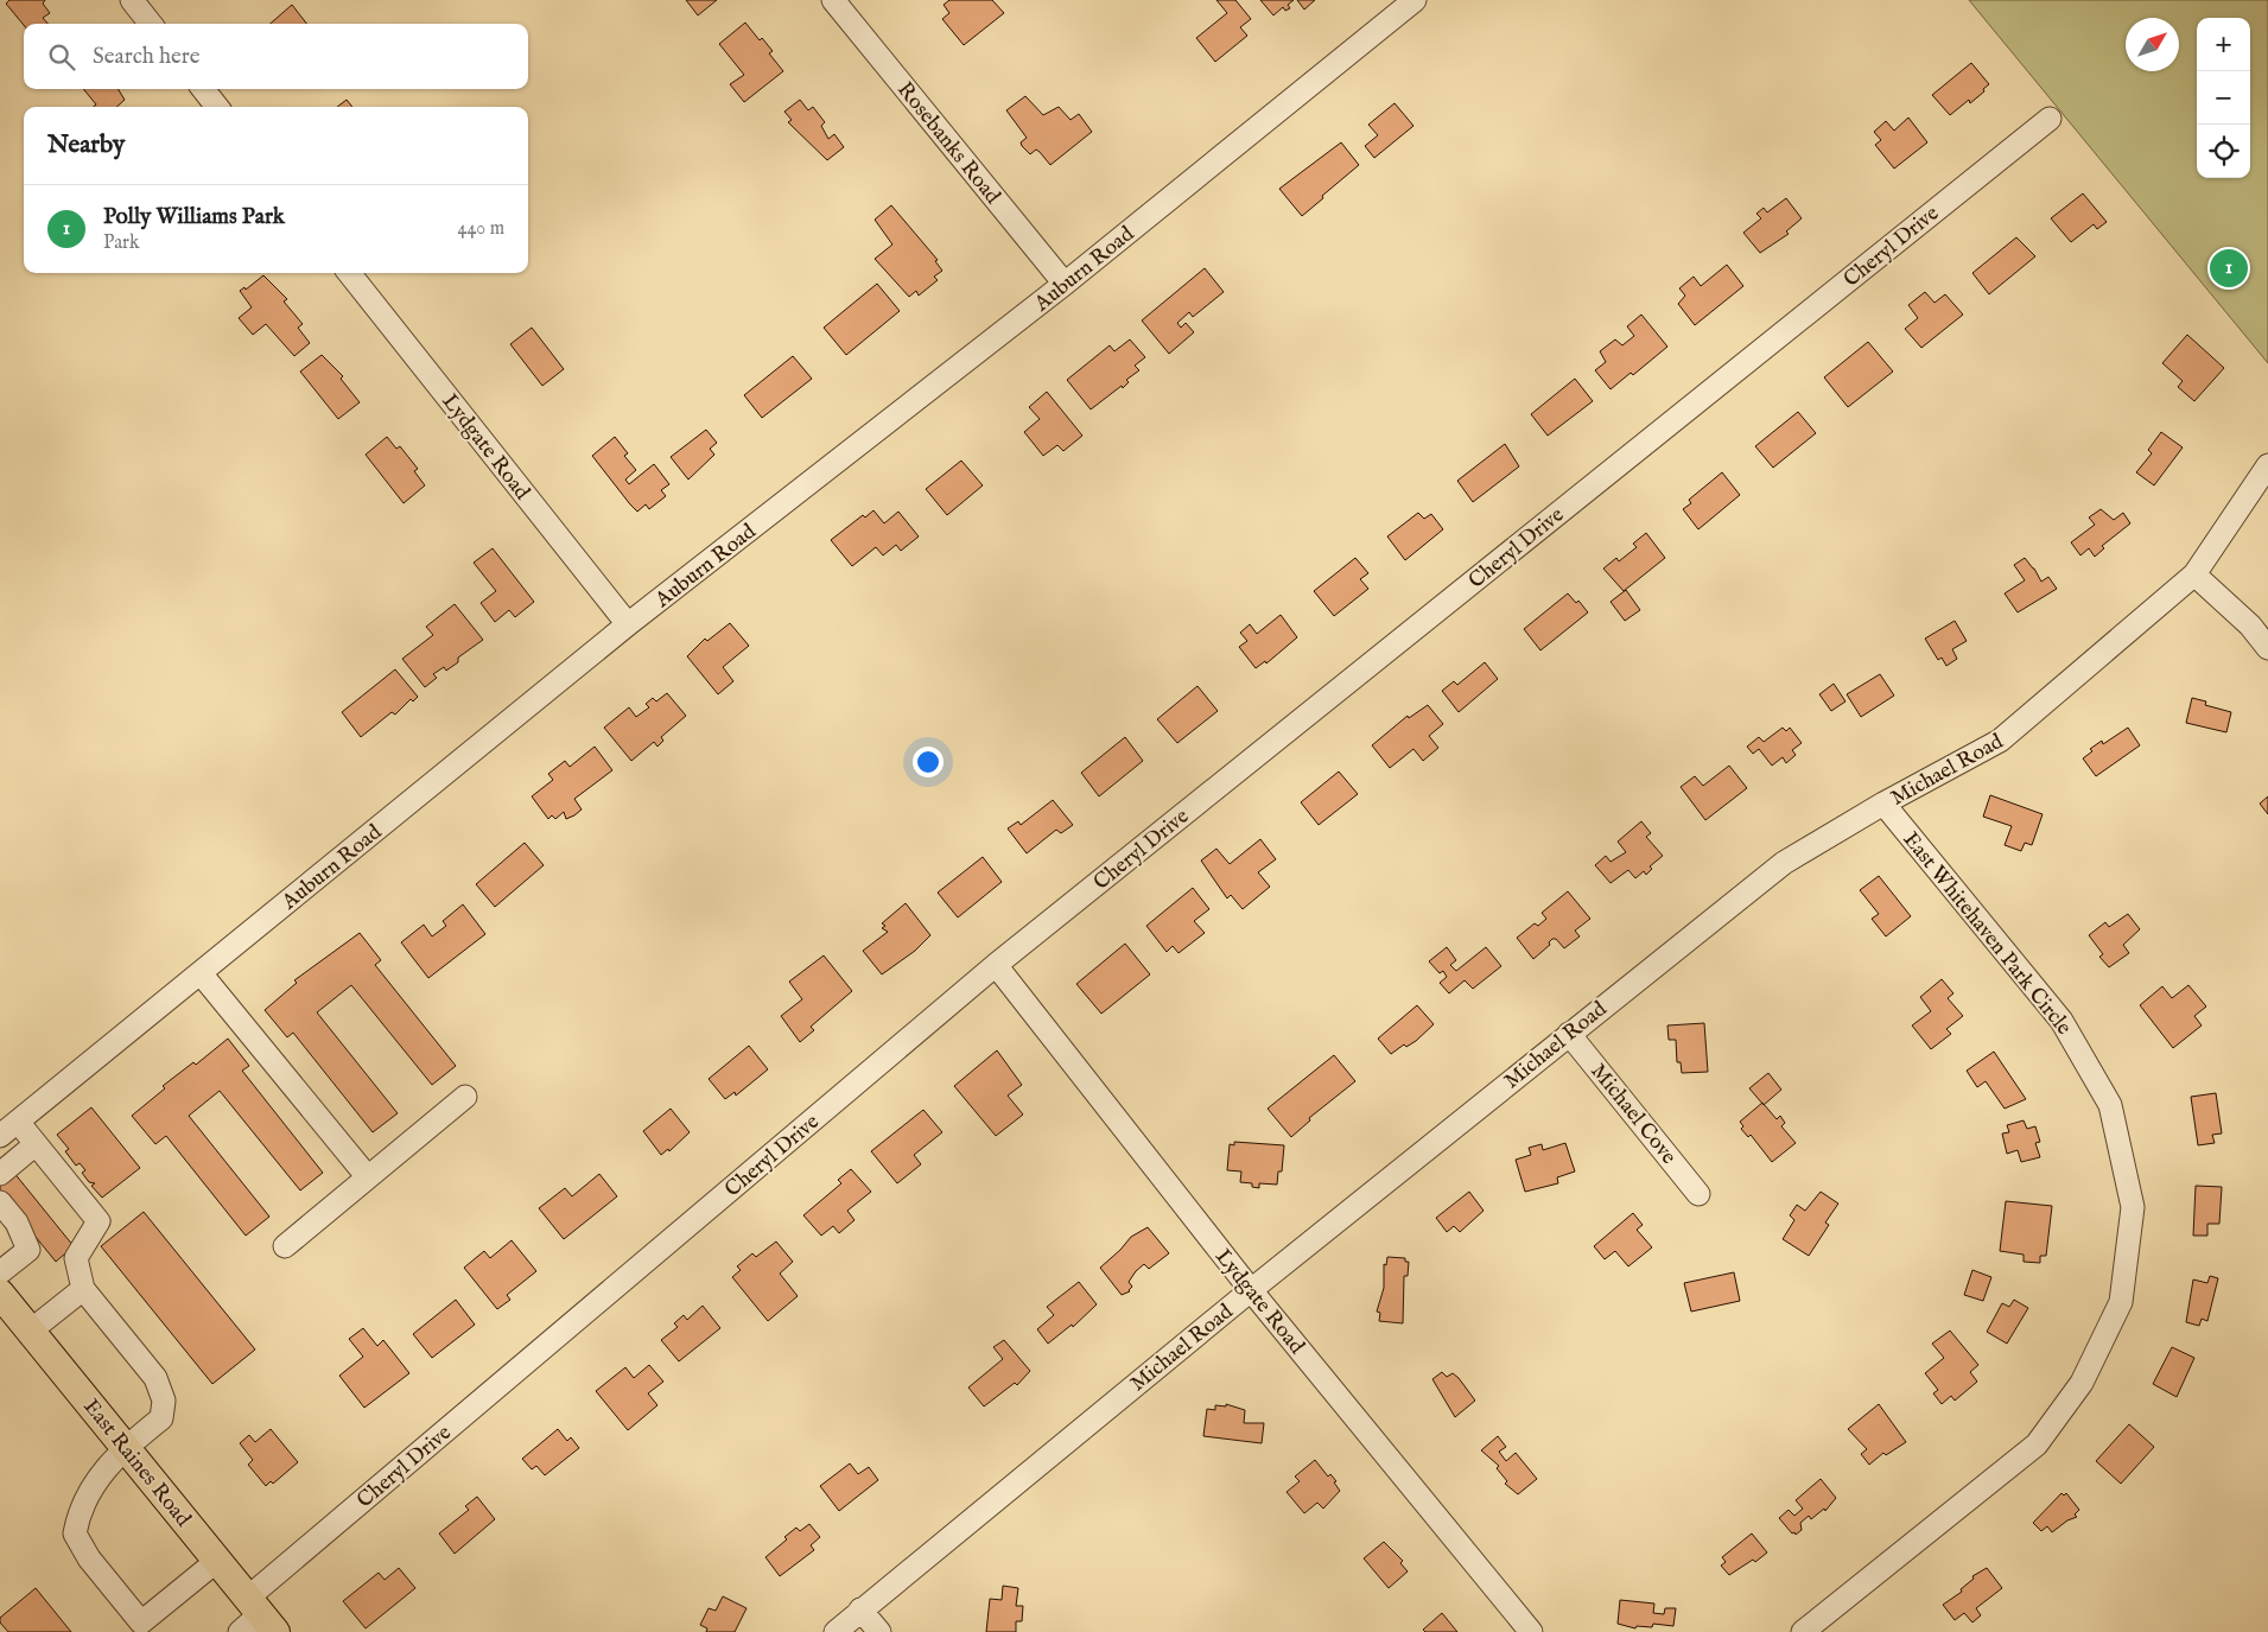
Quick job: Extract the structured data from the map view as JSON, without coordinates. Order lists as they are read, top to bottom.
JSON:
{
  "streets": {
    "main road": ["East Raines Road"],
    "street": [
      "Rosebanks Road",
      "Cheryl Drive",
      "Auburn Road",
      "Lydgate Road",
      "Michael Road",
      "East Whitehaven Park Circle",
      "Michael Cove"
    ]
  },
  "crossings": [
    ["Rosebanks Road", "Auburn Road"],
    ["Cheryl Drive", "Lydgate Road"],
    ["Cheryl Drive", "East Raines Road"],
    ["Auburn Road", "Lydgate Road"],
    ["Lydgate Road", "Michael Road"],
    ["Michael Road", "East Whitehaven Park Circle"],
    ["Michael Road", "Michael Cove"]
  ],
  "north": "top right",
  "page": {
    "map_buttons": ["+", "−"],
    "search": "Search here",
    "heading": "Nearby",
    "list": [
      {
        "mark": "1",
        "name": "Polly Williams Park",
        "note": "Park",
        "value": "440 m"
      }
    ],
    "pins": "1"
  }
}
